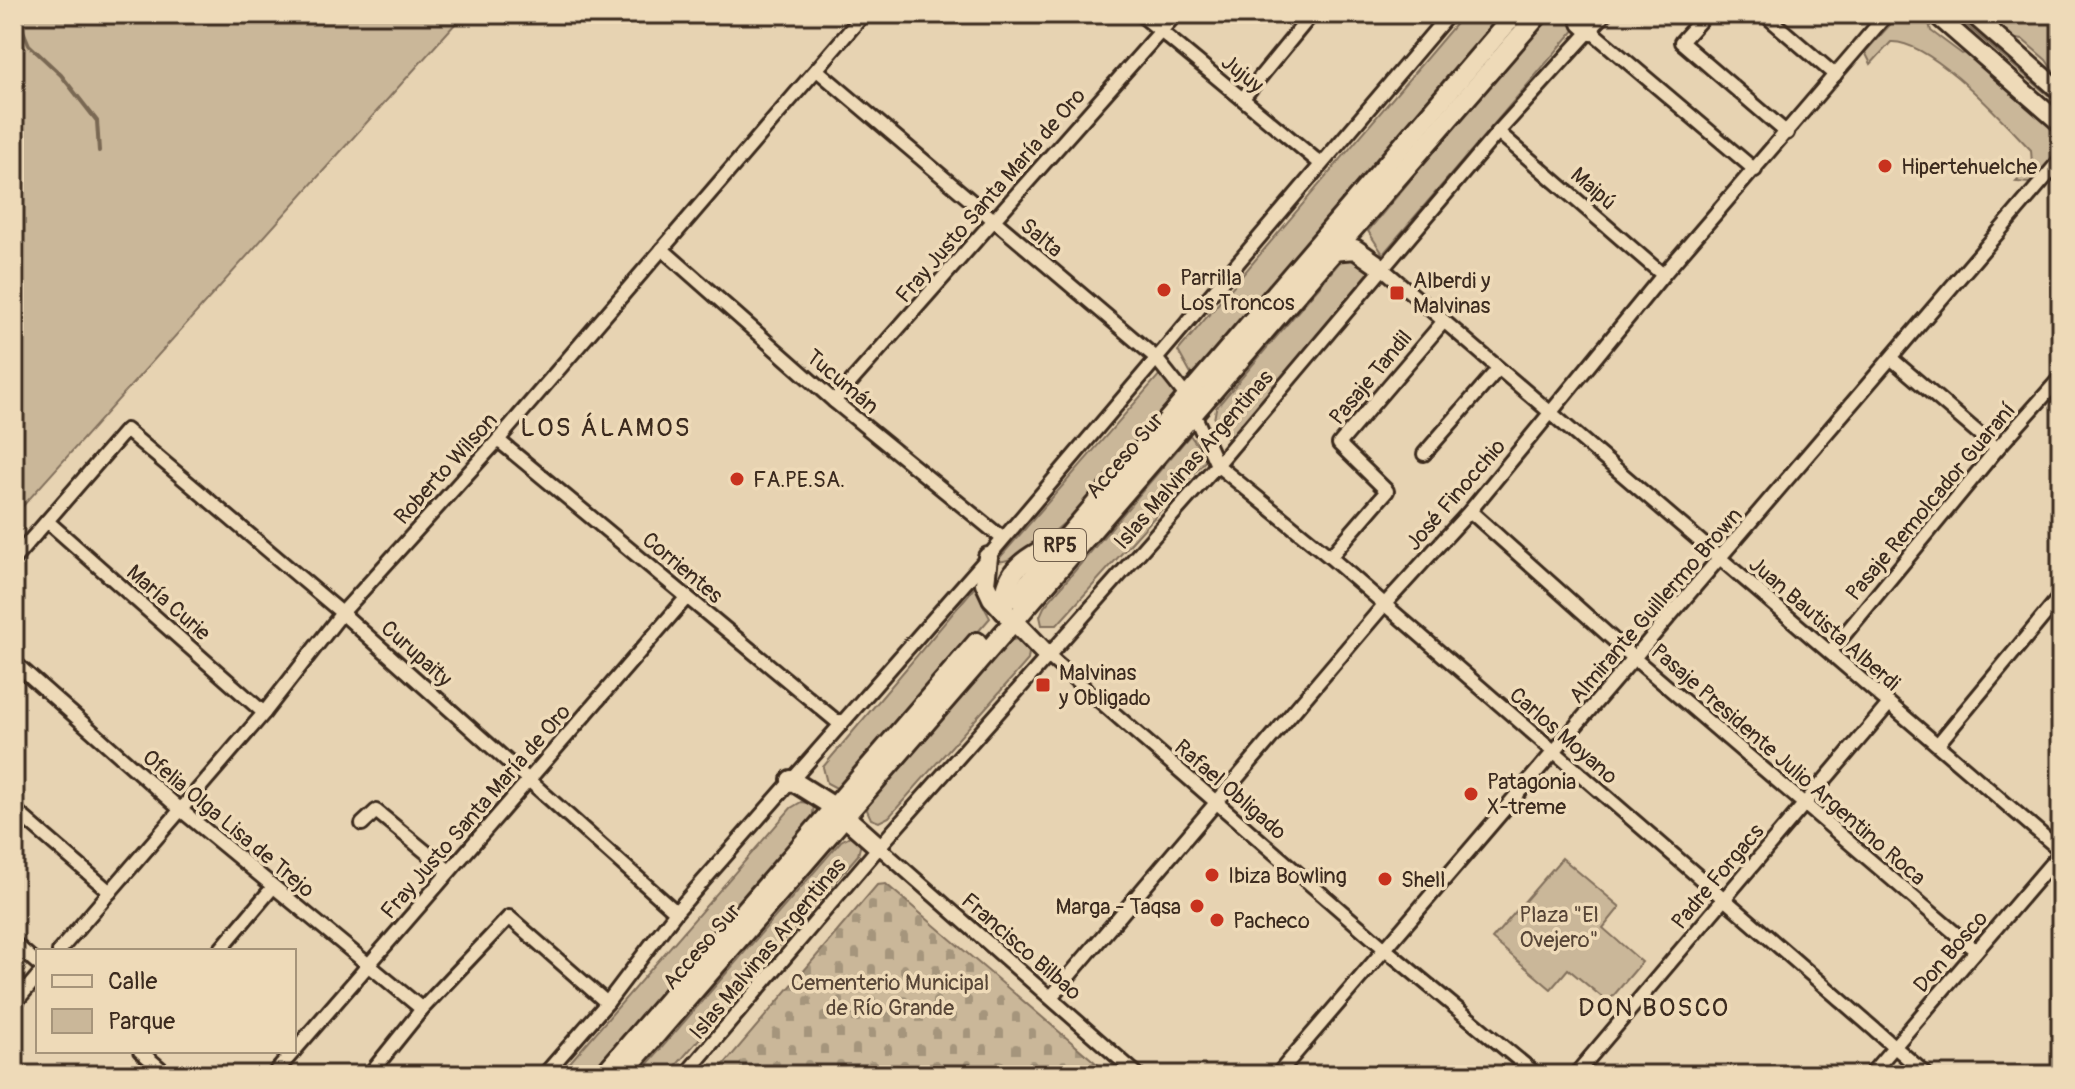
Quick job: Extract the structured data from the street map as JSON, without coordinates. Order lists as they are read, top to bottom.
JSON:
{
  "streets": {
    "main road": ["Acceso Sur", "RP5"],
    "street": [
      "Jujuy",
      "Maipú",
      "Fray Justo Santa María de Oro",
      "Salta",
      "Pasaje Tandil",
      "Tucumán",
      "Islas Malvinas Argentinas",
      "Roberto Wilson",
      "José Finocchio",
      "Pasaje Remolcador Guaraní",
      "Corrientes",
      "María Curie",
      "Almirante Guillermo Brown",
      "Juan Bautista Alberdi",
      "Curupaity",
      "Carlos Moyano",
      "Pasaje Presidente Julio Argentino Roca",
      "Rafael Obligado",
      "Ofelia Olga Lisa de Trejo",
      "Padre Forgacs",
      "Francisco Bilbao",
      "Don Bosco"
    ]
  },
  "crossings": [
    ["Jujuy", "Fray Justo Santa María de Oro"],
    ["Maipú", "Islas Malvinas Argentinas"],
    ["Maipú", "José Finocchio"],
    ["Fray Justo Santa María de Oro", "Salta"],
    ["Fray Justo Santa María de Oro", "Tucumán"],
    ["Fray Justo Santa María de Oro", "Corrientes"],
    ["Fray Justo Santa María de Oro", "Curupaity"],
    ["Fray Justo Santa María de Oro", "Ofelia Olga Lisa de Trejo"],
    ["Salta", "Acceso Sur"],
    ["Salta", "Roberto Wilson"],
    ["Salta", "Carlos Moyano"],
    ["Pasaje Tandil", "Juan Bautista Alberdi"],
    ["Pasaje Tandil", "Carlos Moyano"],
    ["Tucumán", "Roberto Wilson"],
    ["Acceso Sur", "Carlos Moyano"],
    ["Islas Malvinas Argentinas", "Juan Bautista Alberdi"],
    ["Islas Malvinas Argentinas", "Carlos Moyano"],
    ["Islas Malvinas Argentinas", "Rafael Obligado"],
    ["Islas Malvinas Argentinas", "Francisco Bilbao"],
    ["Roberto Wilson", "Corrientes"],
    ["Roberto Wilson", "María Curie"],
    ["Roberto Wilson", "Curupaity"],
    ["Roberto Wilson", "Ofelia Olga Lisa de Trejo"],
    ["José Finocchio", "Juan Bautista Alberdi"],
    ["José Finocchio", "Carlos Moyano"],
    ["José Finocchio", "Pasaje Presidente Julio Argentino Roca"],
    ["José Finocchio", "Rafael Obligado"],
    ["José Finocchio", "Francisco Bilbao"],
    ["Pasaje Remolcador Guaraní", "Juan Bautista Alberdi"],
    ["María Curie", "Curupaity"],
    ["Almirante Guillermo Brown", "Juan Bautista Alberdi"],
    ["Almirante Guillermo Brown", "Carlos Moyano"],
    ["Almirante Guillermo Brown", "Pasaje Presidente Julio Argentino Roca"],
    ["Almirante Guillermo Brown", "Rafael Obligado"],
    ["Juan Bautista Alberdi", "Padre Forgacs"],
    ["Juan Bautista Alberdi", "Don Bosco"],
    ["Carlos Moyano", "Padre Forgacs"],
    ["Carlos Moyano", "Don Bosco"],
    ["Pasaje Presidente Julio Argentino Roca", "Padre Forgacs"],
    ["Pasaje Presidente Julio Argentino Roca", "Don Bosco"]
  ],
  "districts": ["LOS ÁLAMOS", "DON BOSCO"],
  "parks": ["Plaza \"El Ovejero\"", "Cementerio Municipal de Río Grande"],
  "places": {
    "other": [
      "Hipertehuelche",
      "Parrilla Los Troncos",
      "FA.PE.SA.",
      "Patagonia X-treme",
      "Ibiza Bowling",
      "Shell",
      "Marga - Taqsa",
      "Pacheco"
    ],
    "transit": ["Alberdi y Malvinas", "Malvinas y Obligado"]
  },
  "legend": ["Calle", "Parque"]
}
